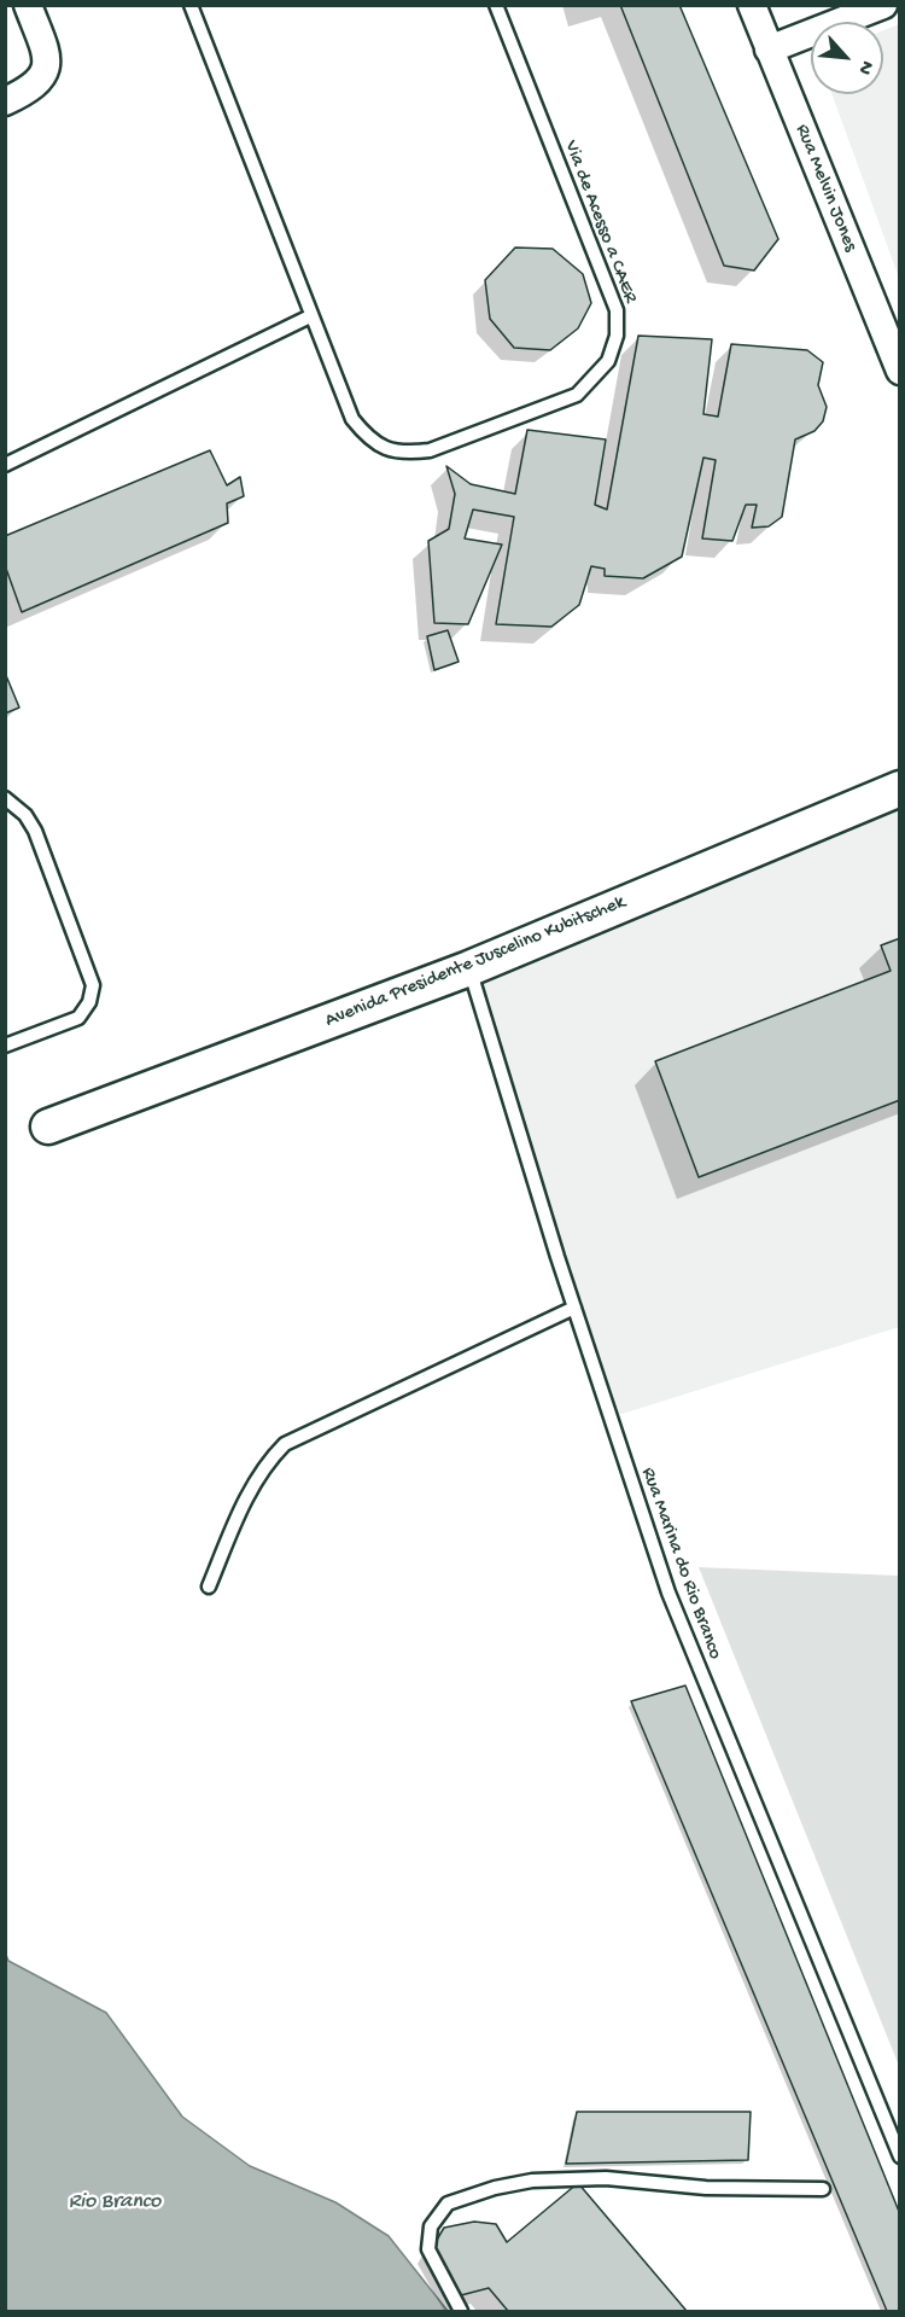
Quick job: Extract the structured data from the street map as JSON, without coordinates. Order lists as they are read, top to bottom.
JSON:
{
  "streets": {
    "street": ["Rua Melvin Jones", "Avenida Presidente Juscelino Kubitschek"],
    "lane": ["Via de Acesso a CAER", "Rua Marina do Rio Branco"]
  },
  "crossings": [
    ["Avenida Presidente Juscelino Kubitschek", "Rua Marina do Rio Branco"]
  ],
  "water": ["Rio Branco"],
  "north": "bottom right"
}
